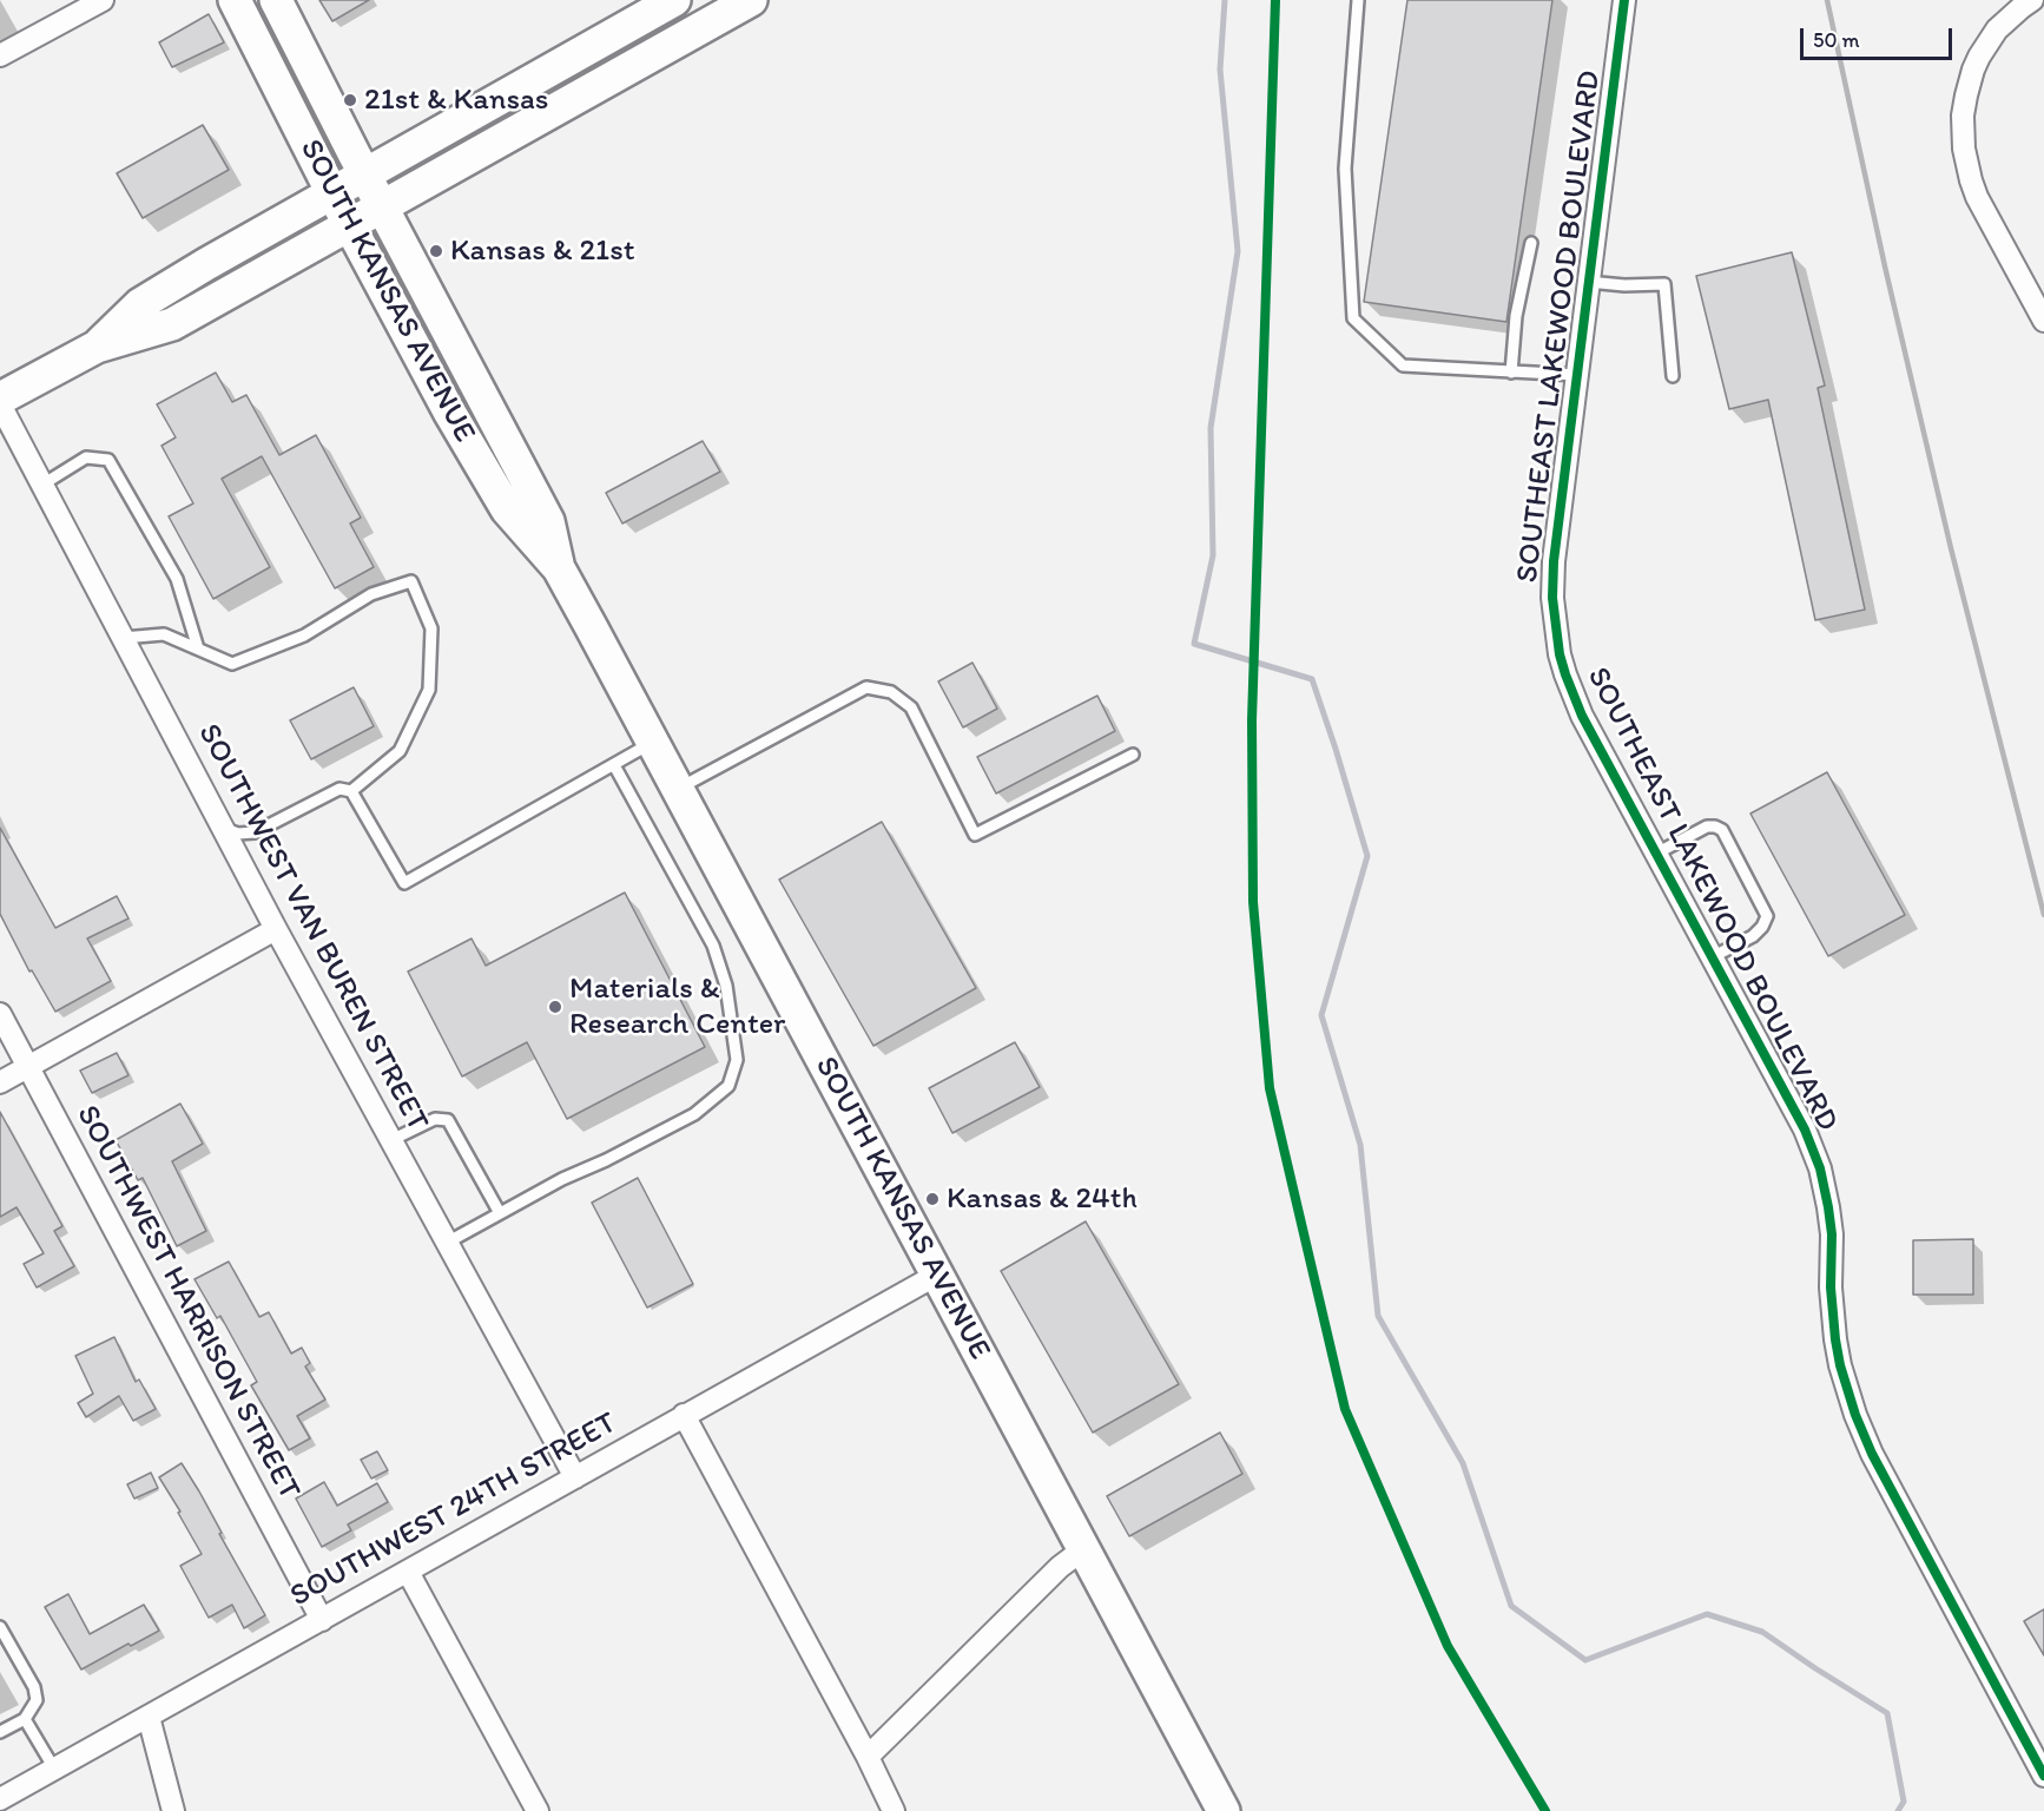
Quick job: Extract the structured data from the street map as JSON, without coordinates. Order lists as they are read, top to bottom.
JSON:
{
  "streets": {
    "main road": ["SOUTH KANSAS AVENUE"],
    "street": [
      "SOUTHEAST LAKEWOOD BOULEVARD",
      "SOUTHWEST VAN BUREN STREET",
      "SOUTHWEST HARRISON STREET",
      "SOUTHWEST 24TH STREET"
    ]
  },
  "crossings": [
    ["SOUTH KANSAS AVENUE", "SOUTHWEST 24TH STREET"],
    ["SOUTHWEST VAN BUREN STREET", "SOUTHWEST 24TH STREET"],
    ["SOUTHWEST HARRISON STREET", "SOUTHWEST 24TH STREET"]
  ],
  "places": [
    "21st & Kansas",
    "Kansas & 21st",
    "Materials & Research Center",
    "Kansas & 24th"
  ],
  "scale_bar": "50 m"
}
